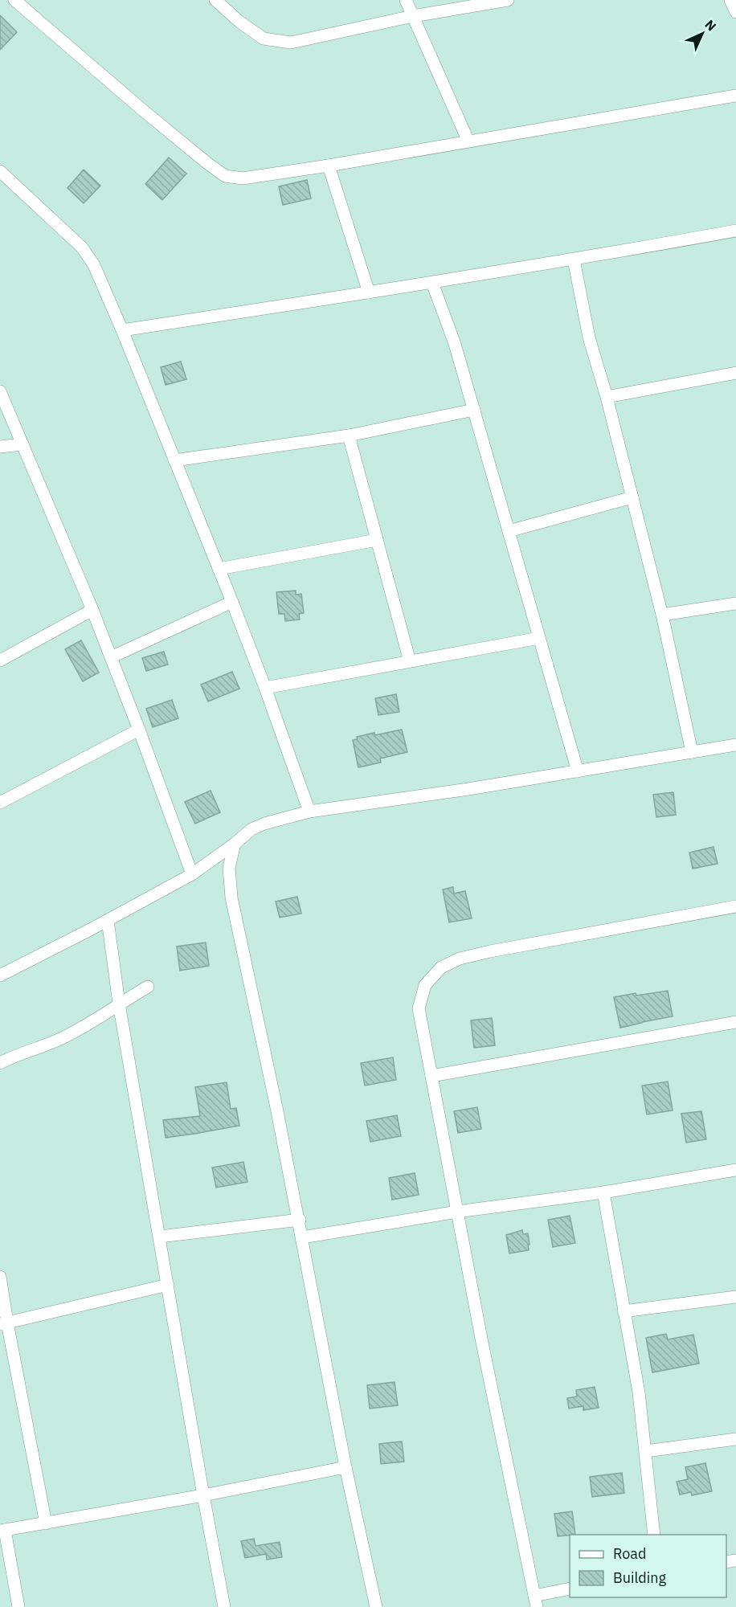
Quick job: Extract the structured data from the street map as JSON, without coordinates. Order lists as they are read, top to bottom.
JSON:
{
  "legend": ["Road", "Building"],
  "north": "top right"
}
